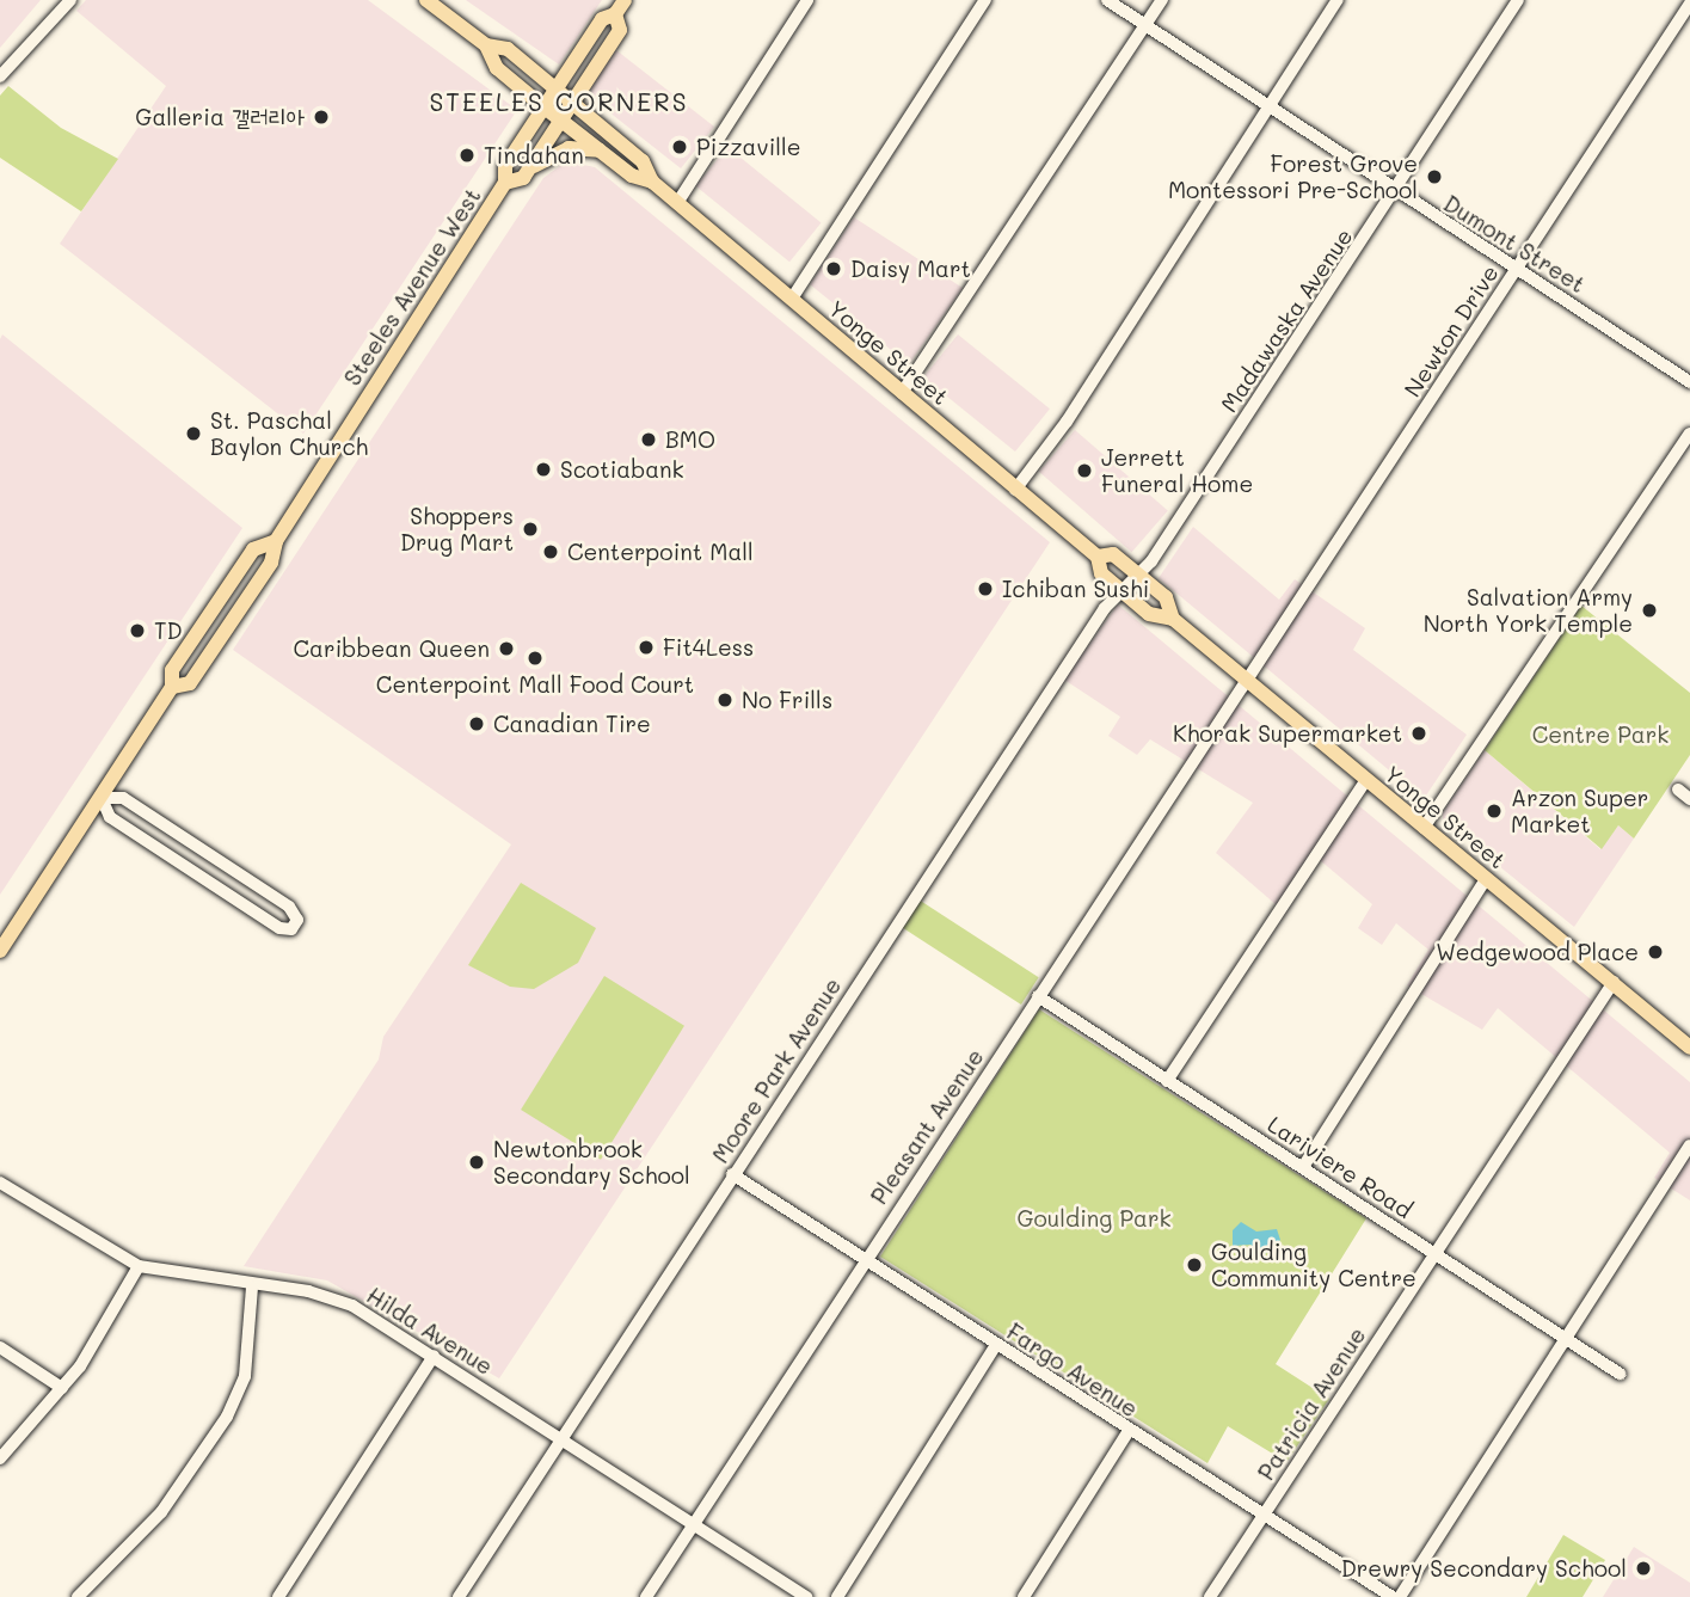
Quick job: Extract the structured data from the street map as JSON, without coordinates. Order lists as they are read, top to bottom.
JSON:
{
  "streets": {
    "main road": ["Steeles Avenue West", "Yonge Street"],
    "street": [
      "Dumont Street",
      "Madawaska Avenue",
      "Newton Drive",
      "Moore Park Avenue",
      "Pleasant Avenue",
      "Lariviere Road",
      "Hilda Avenue",
      "Fargo Avenue",
      "Patricia Avenue"
    ]
  },
  "crossings": [
    ["Dumont Street", "Madawaska Avenue"],
    ["Dumont Street", "Newton Drive"],
    ["Steeles Avenue West", "Yonge Street"],
    ["Madawaska Avenue", "Yonge Street"],
    ["Madawaska Avenue", "Moore Park Avenue"],
    ["Newton Drive", "Yonge Street"],
    ["Newton Drive", "Pleasant Avenue"],
    ["Yonge Street", "Moore Park Avenue"],
    ["Yonge Street", "Pleasant Avenue"],
    ["Yonge Street", "Patricia Avenue"],
    ["Moore Park Avenue", "Hilda Avenue"],
    ["Moore Park Avenue", "Fargo Avenue"],
    ["Pleasant Avenue", "Lariviere Road"],
    ["Pleasant Avenue", "Hilda Avenue"],
    ["Pleasant Avenue", "Fargo Avenue"],
    ["Lariviere Road", "Patricia Avenue"],
    ["Fargo Avenue", "Patricia Avenue"]
  ],
  "districts": ["STEELES CORNERS"],
  "parks": ["Centre Park", "Goulding Park"],
  "places": [
    "Galleria 갤러리아",
    "Pizzaville",
    "Tindahan",
    "Forest Grove Montessori Pre-School",
    "Daisy Mart",
    "St. Paschal Baylon Church",
    "BMO",
    "Scotiabank",
    "Jerrett Funeral Home",
    "Shoppers Drug Mart",
    "Centerpoint Mall",
    "Ichiban Sushi",
    "Salvation Army North York Temple",
    "TD",
    "Fit4Less",
    "Caribbean Queen",
    "Centerpoint Mall Food Court",
    "No Frills",
    "Canadian Tire",
    "Khorak Supermarket",
    "Arzon Super Market",
    "Wedgewood Place",
    "Newtonbrook Secondary School",
    "Goulding Community Centre",
    "Drewry Secondary School"
  ]
}
